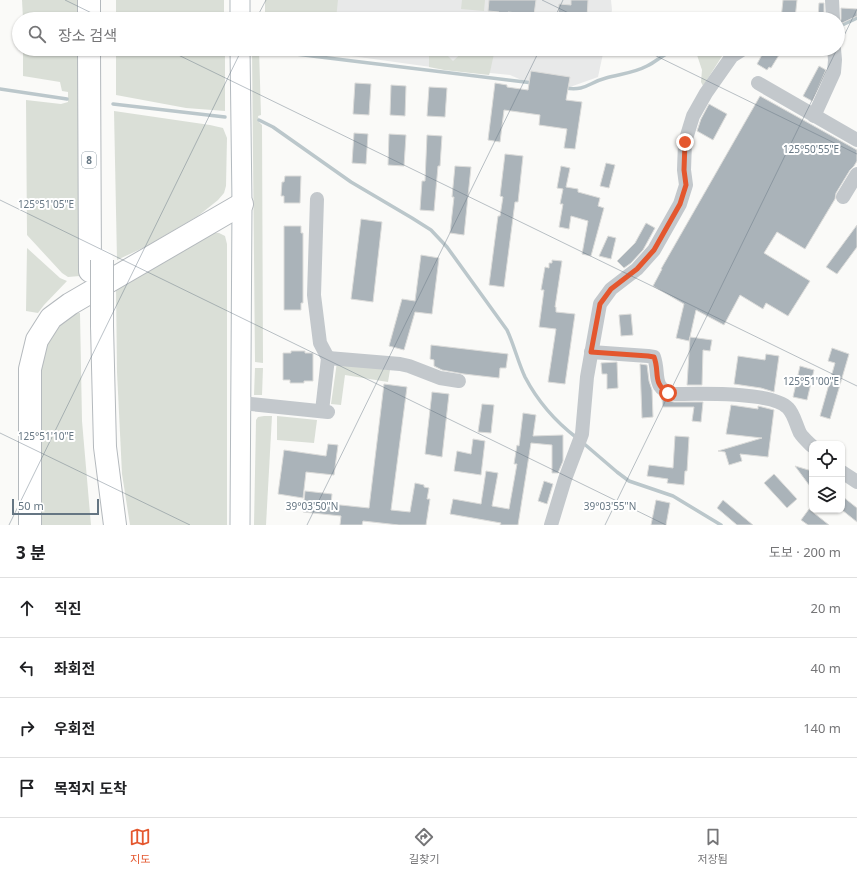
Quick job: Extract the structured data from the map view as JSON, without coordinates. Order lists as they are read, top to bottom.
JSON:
{
  "streets": {
    "highway": ["8"]
  },
  "scale_bar": "50 m",
  "page": {
    "search": "장소 검색",
    "scale": "50 m",
    "heading": ["3 분", "도보 · 200 m"],
    "list": [
      ["직진", "20 m"],
      ["좌회전", "40 m"],
      ["우회전", "140 m"],
      "목적지 도착"
    ],
    "nav": ["지도", "길찾기", "저장됨"]
  },
  "coordinates": [
    "125°50'55\"E",
    "125°51'05\"E",
    "125°51'00\"E",
    "125°51'10\"E",
    "39°03'50\"N",
    "39°03'55\"N"
  ]
}
